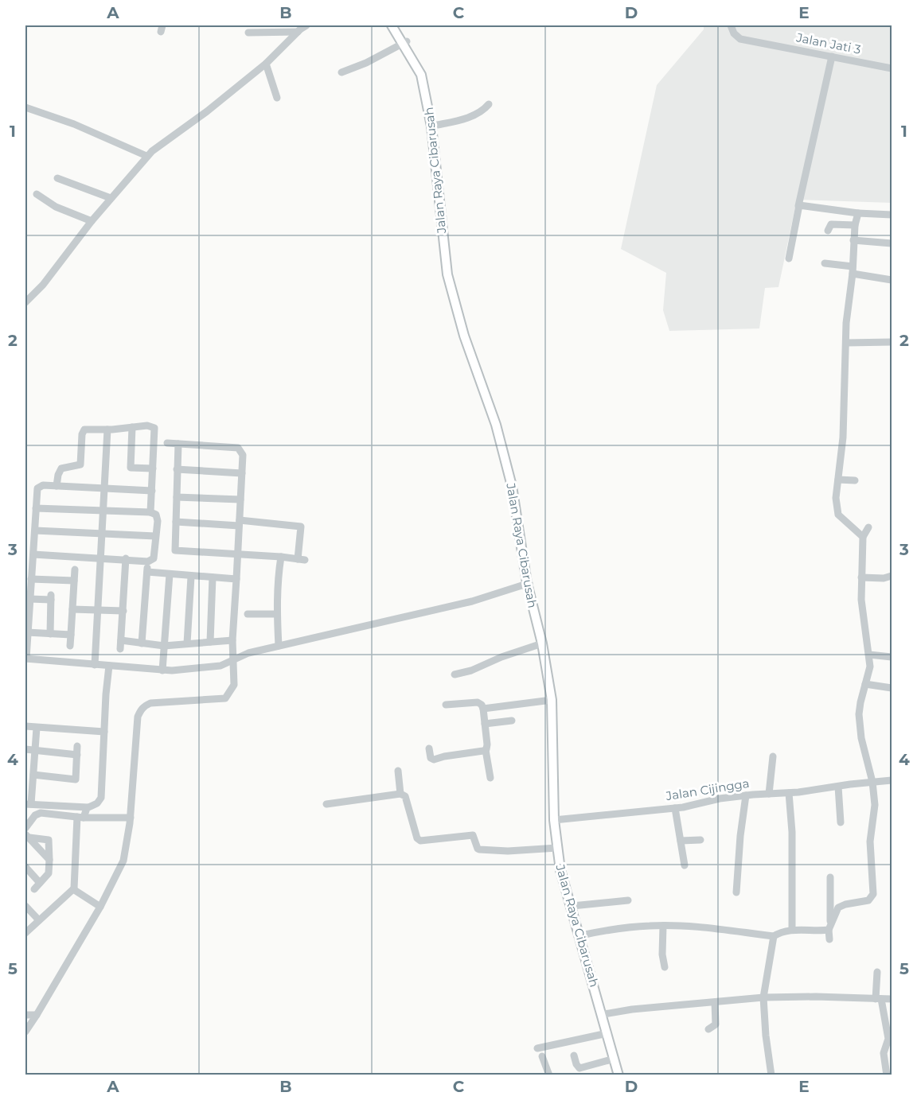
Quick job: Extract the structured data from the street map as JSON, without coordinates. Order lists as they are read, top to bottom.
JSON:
{
  "streets": {
    "main road": ["Jalan Raya Cibarusah"],
    "street": ["Jalan Jati 3", "Jalan Cijingga"]
  },
  "crossings": [
    ["Jalan Raya Cibarusah", "Jalan Cijingga"]
  ],
  "grid": {
    "columns": [
      "A",
      "B",
      "C",
      "D",
      "E"
    ],
    "rows": [
      "1",
      "2",
      "3",
      "4",
      "5"
    ]
  }
}
